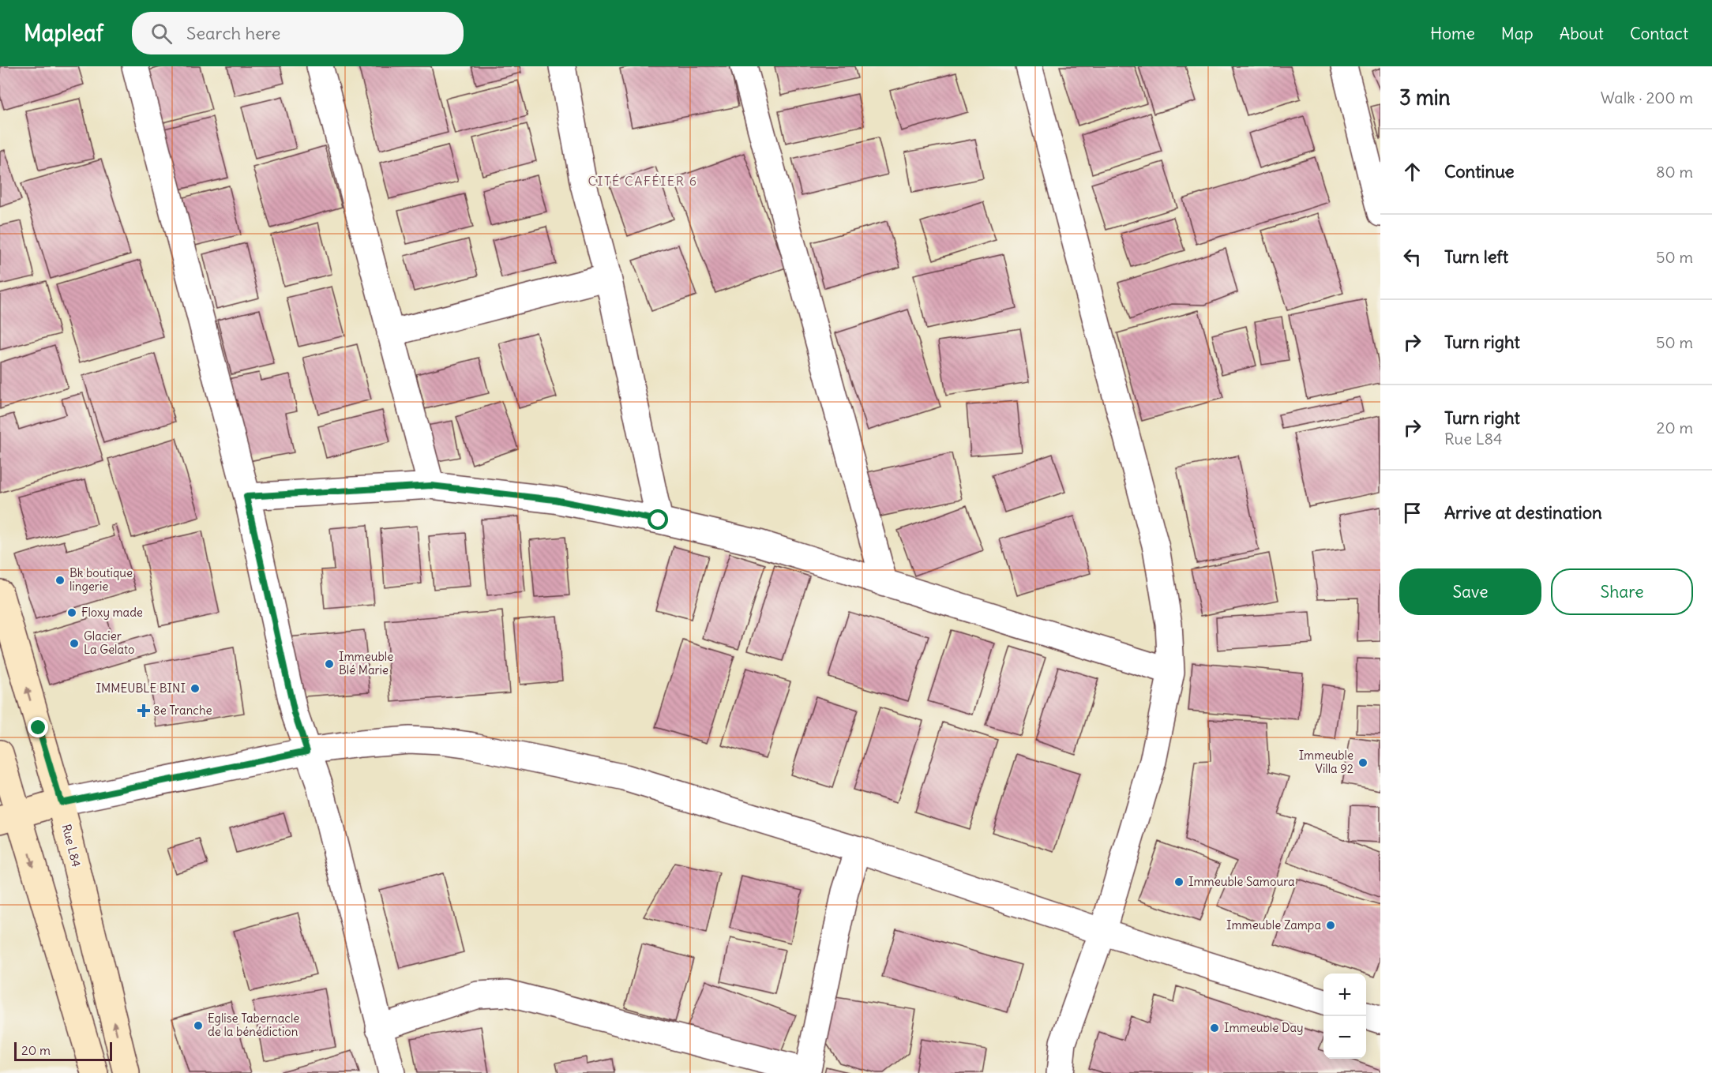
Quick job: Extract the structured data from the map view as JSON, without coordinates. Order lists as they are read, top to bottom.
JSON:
{
  "streets": {
    "street": ["Rue L84"]
  },
  "districts": ["CITÉ CAFÉIER 6"],
  "places": {
    "other": [
      "Bk boutique lingerie",
      "Floxy made",
      "Glacier La Gelato",
      "Immeuble Blé Marie",
      "IMMEUBLE BINI",
      "Immeuble Villa 92",
      "Immeuble Samoura",
      "Immeuble Zampa",
      "Eglise Tabernacle de la bénédiction",
      "Immeuble Day"
    ],
    "health": ["8e Tranche"]
  },
  "scale_bar": "20 m",
  "page": {
    "header": "Mapleaf",
    "search": "Search here",
    "nav": [
      "Home",
      "Map",
      "About",
      "Contact"
    ],
    "heading": ["3 min", "Walk · 200 m"],
    "list": [
      ["Continue", "80 m"],
      ["Turn left", "50 m"],
      ["Turn right", "50 m"],
      ["Turn right", "Rue L84", "20 m"],
      "Arrive at destination"
    ],
    "buttons": ["Save", "Share"],
    "map_buttons": ["+", "−"],
    "scale": "20 m"
  }
}
